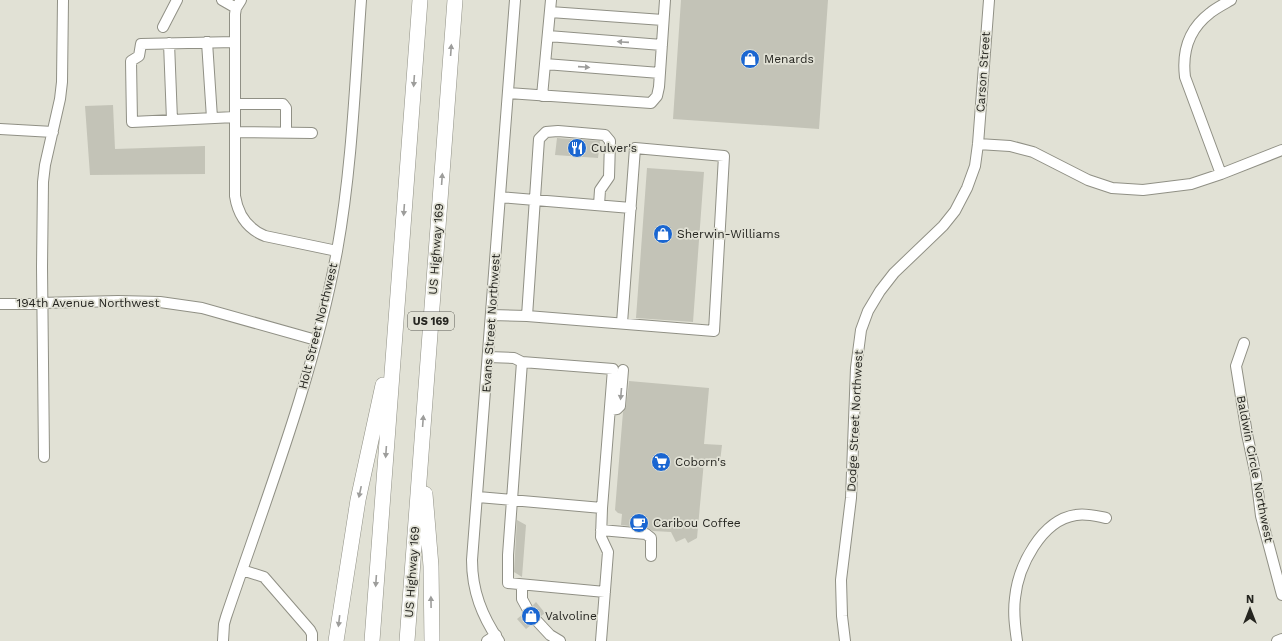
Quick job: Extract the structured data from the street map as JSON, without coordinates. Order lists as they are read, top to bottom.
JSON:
{
  "streets": {
    "highway": ["US Highway 169", "US 169"],
    "street": [
      "Carson Street",
      "194th Avenue Northwest",
      "Evans Street Northwest",
      "Holt Street Northwest",
      "Dodge Street Northwest",
      "Baldwin Circle Northwest"
    ]
  },
  "crossings": [
    ["Carson Street", "Dodge Street Northwest"],
    ["194th Avenue Northwest", "Holt Street Northwest"]
  ],
  "places": {
    "shop": ["Menards", "Sherwin-Williams", "Valvoline"],
    "restaurant": ["Culver's"],
    "supermarket": ["Coborn's"],
    "cafe": ["Caribou Coffee"]
  },
  "north": "top"
}
